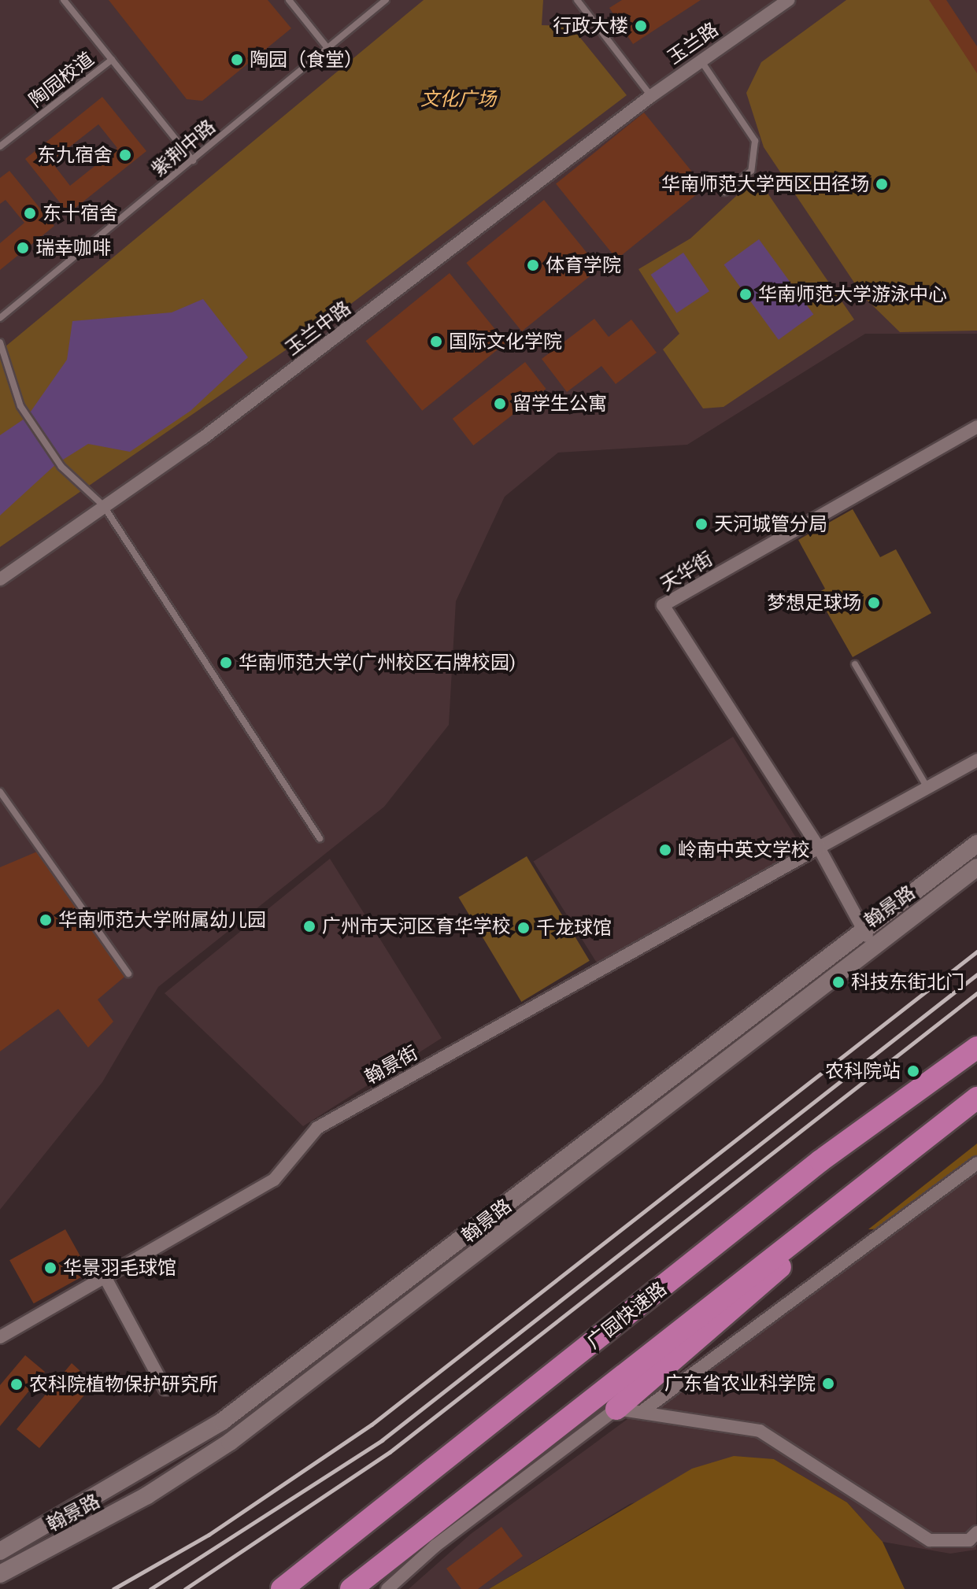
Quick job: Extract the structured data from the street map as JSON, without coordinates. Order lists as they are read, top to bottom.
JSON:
{
  "streets": {
    "highway": ["广园快速路"],
    "street": [
      "玉兰路",
      "玉兰中路",
      "天华街",
      "翰景路",
      "翰景街"
    ],
    "lane": ["陶园校道", "紫荆中路"]
  },
  "crossings": [
    ["玉兰路", "玉兰中路"],
    ["天华街", "翰景路"],
    ["天华街", "翰景街"]
  ],
  "parks": ["文化广场"],
  "places": [
    "行政大楼",
    "陶园（食堂）",
    "东九宿舍",
    "华南师范大学西区田径场",
    "东十宿舍",
    "瑞幸咖啡",
    "体育学院",
    "华南师范大学游泳中心",
    "国际文化学院",
    "留学生公寓",
    "天河城管分局",
    "梦想足球场",
    "华南师范大学(广州校区石牌校园)",
    "岭南中英文学校",
    "华南师范大学附属幼儿园",
    "广州市天河区育华学校",
    "千龙球馆",
    "科技东街北门",
    "农科院站",
    "华景羽毛球馆",
    "广东省农业科学院",
    "农科院植物保护研究所"
  ]
}
